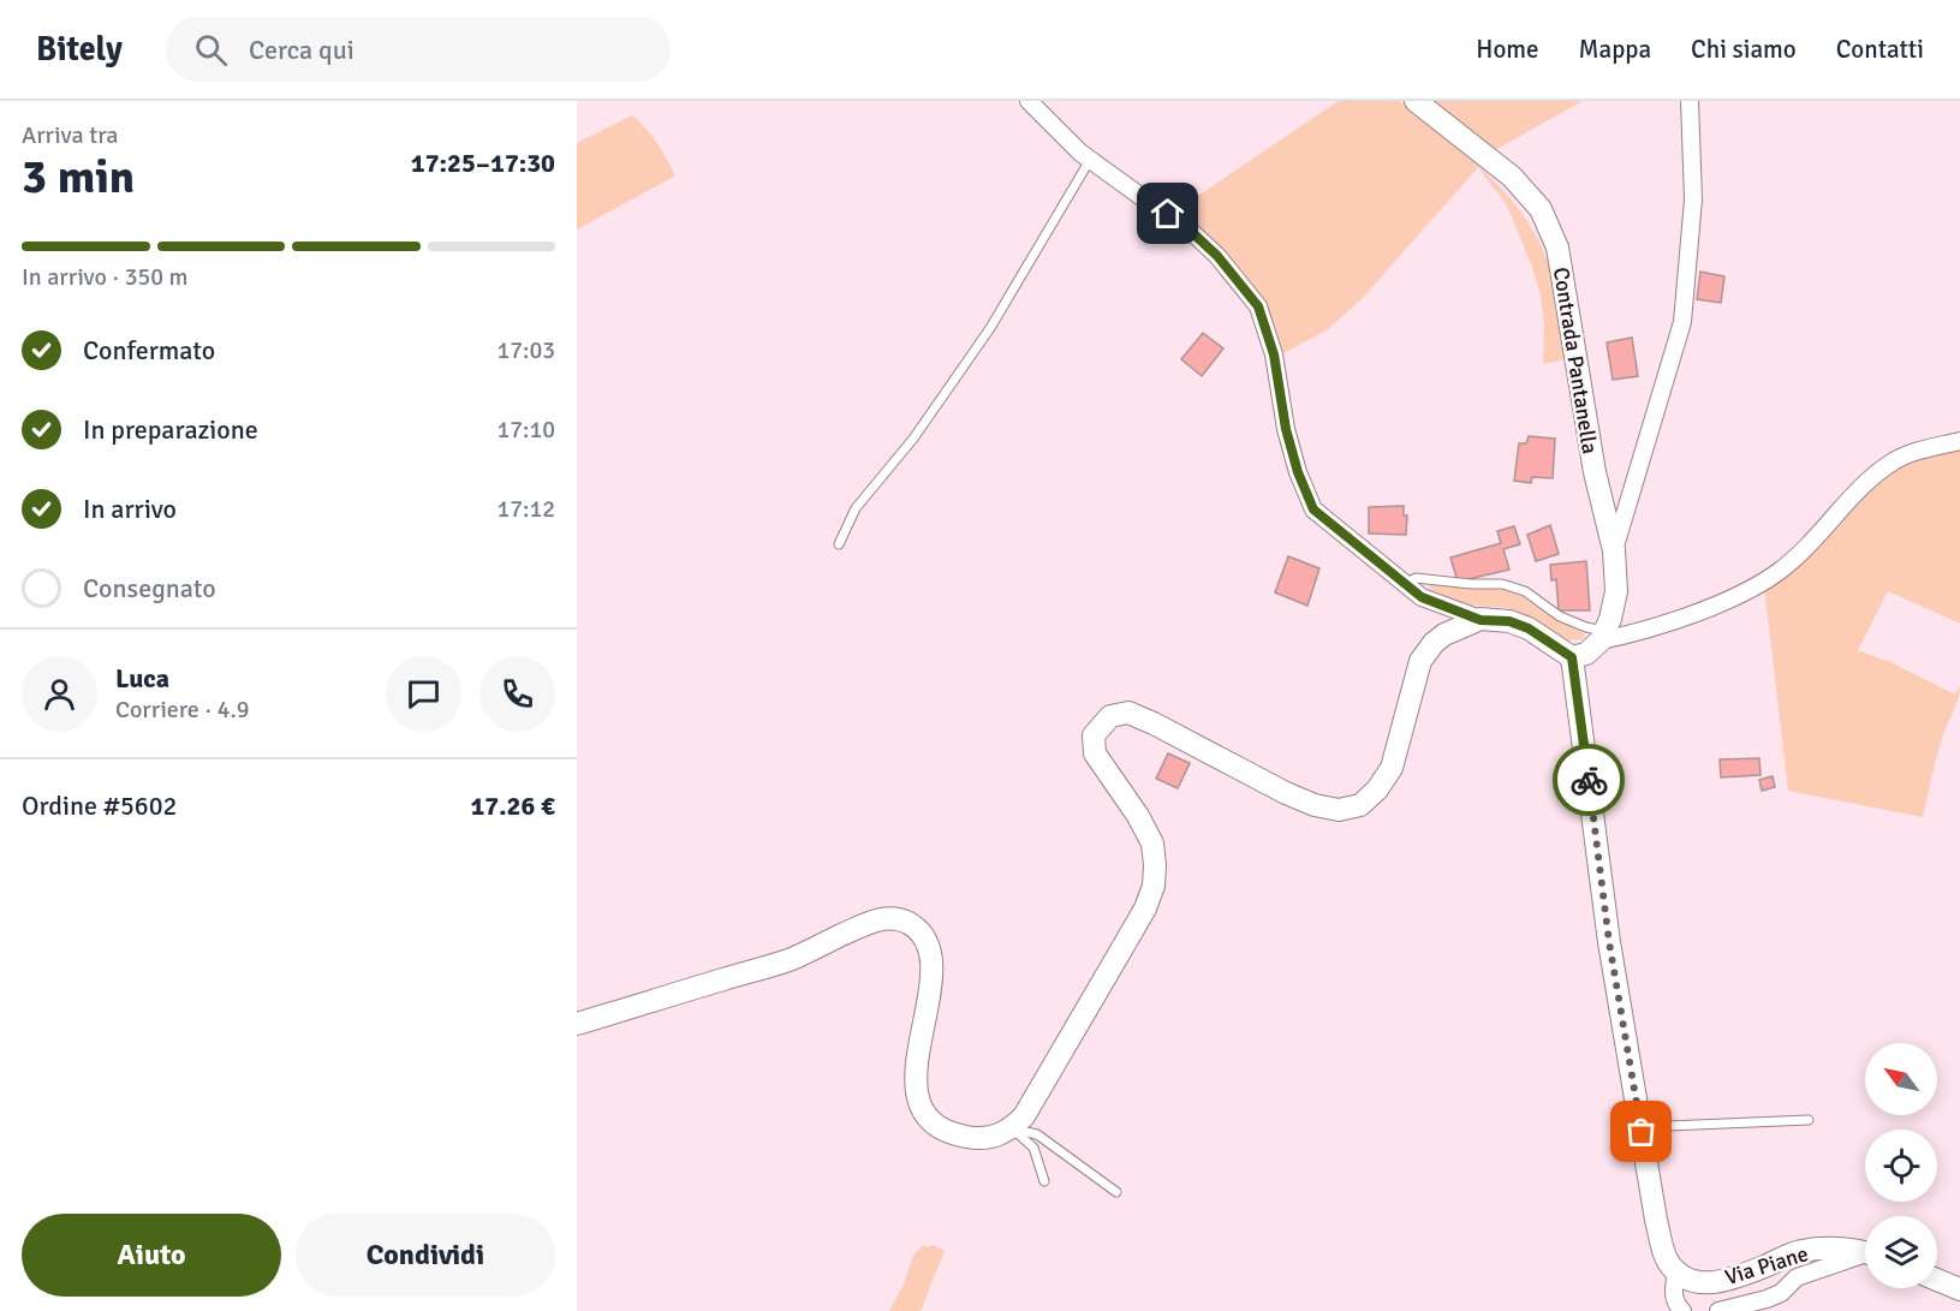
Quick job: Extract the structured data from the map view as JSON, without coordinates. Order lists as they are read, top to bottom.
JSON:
{
  "streets": {
    "street": ["Contrada Pantanella", "Via Piane"]
  },
  "north": "top left",
  "page": {
    "header": "Bitely",
    "search": "Cerca qui",
    "nav": [
      "Home",
      "Mappa",
      "Chi siamo",
      "Contatti"
    ],
    "heading": ["3 min", "Arriva tra", "17:25–17:30"],
    "panel": [
      "Luca",
      "Corriere · 4.9",
      "Ordine #5602",
      "17.26 €"
    ],
    "bar": "In arrivo · 350 m",
    "list": [
      ["Confermato", "17:03"],
      ["In preparazione", "17:10"],
      ["In arrivo", "17:12"],
      "Consegnato"
    ],
    "buttons": ["Aiuto", "Condividi"]
  }
}
